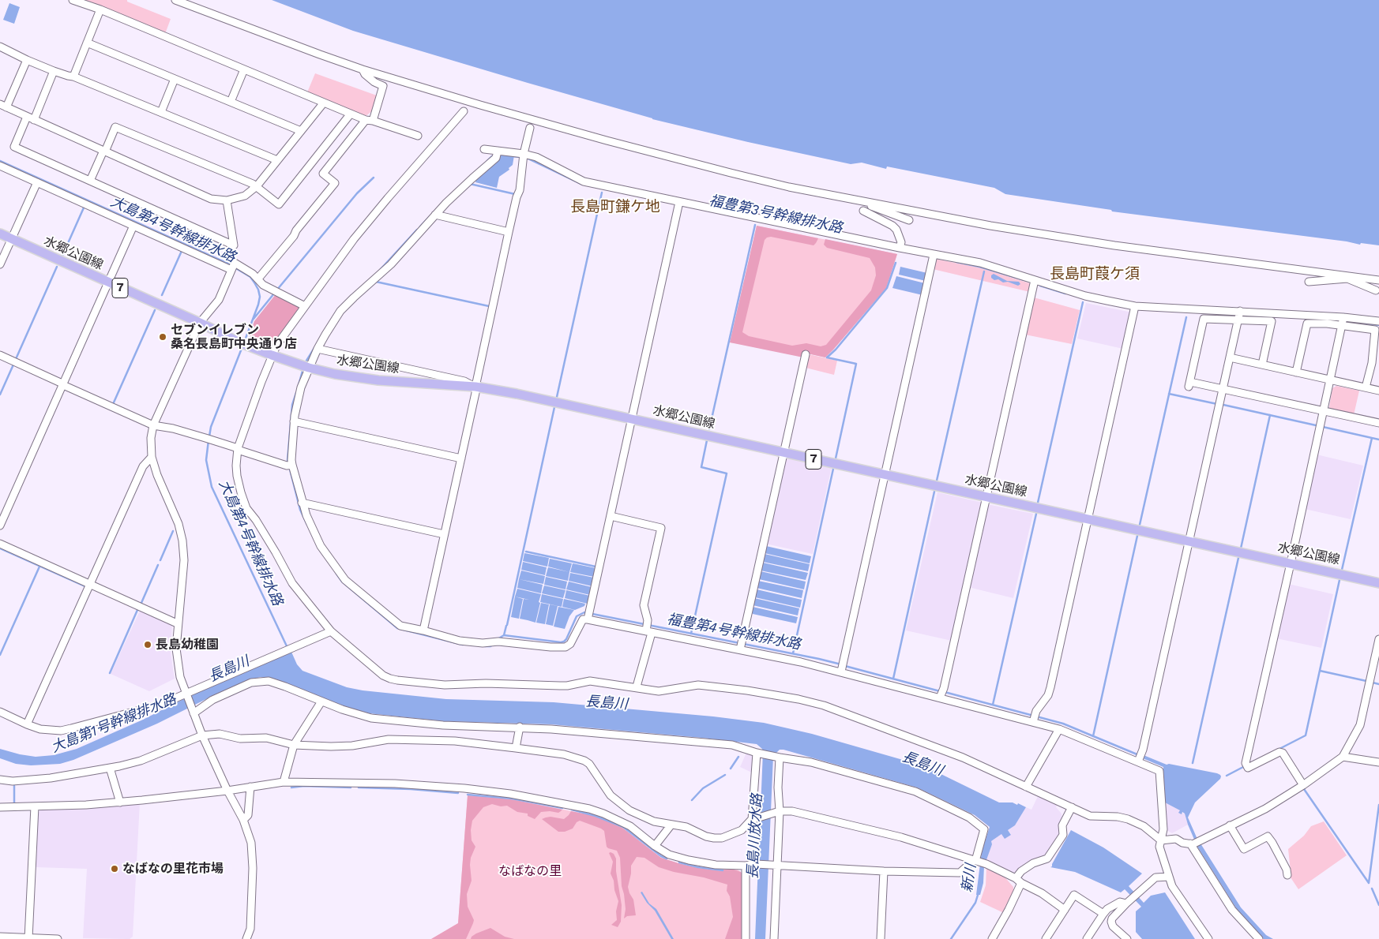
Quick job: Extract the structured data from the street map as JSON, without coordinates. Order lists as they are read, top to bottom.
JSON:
{
  "streets": {
    "main road": ["水郷公園線", "7"]
  },
  "districts": ["長島町鎌ケ地", "長島町葭ケ須"],
  "water": [
    "福豊第3号幹線排水路",
    "大島第4号幹線排水路",
    "福豊第4号幹線排水路",
    "長島川",
    "大島第1号幹線排水路",
    "長島川放水路",
    "新川"
  ],
  "parks": ["なばなの里"],
  "places": ["セブンイレブン 桑名長島町中央通り店", "長島幼稚園", "なばなの里花市場"]
}
